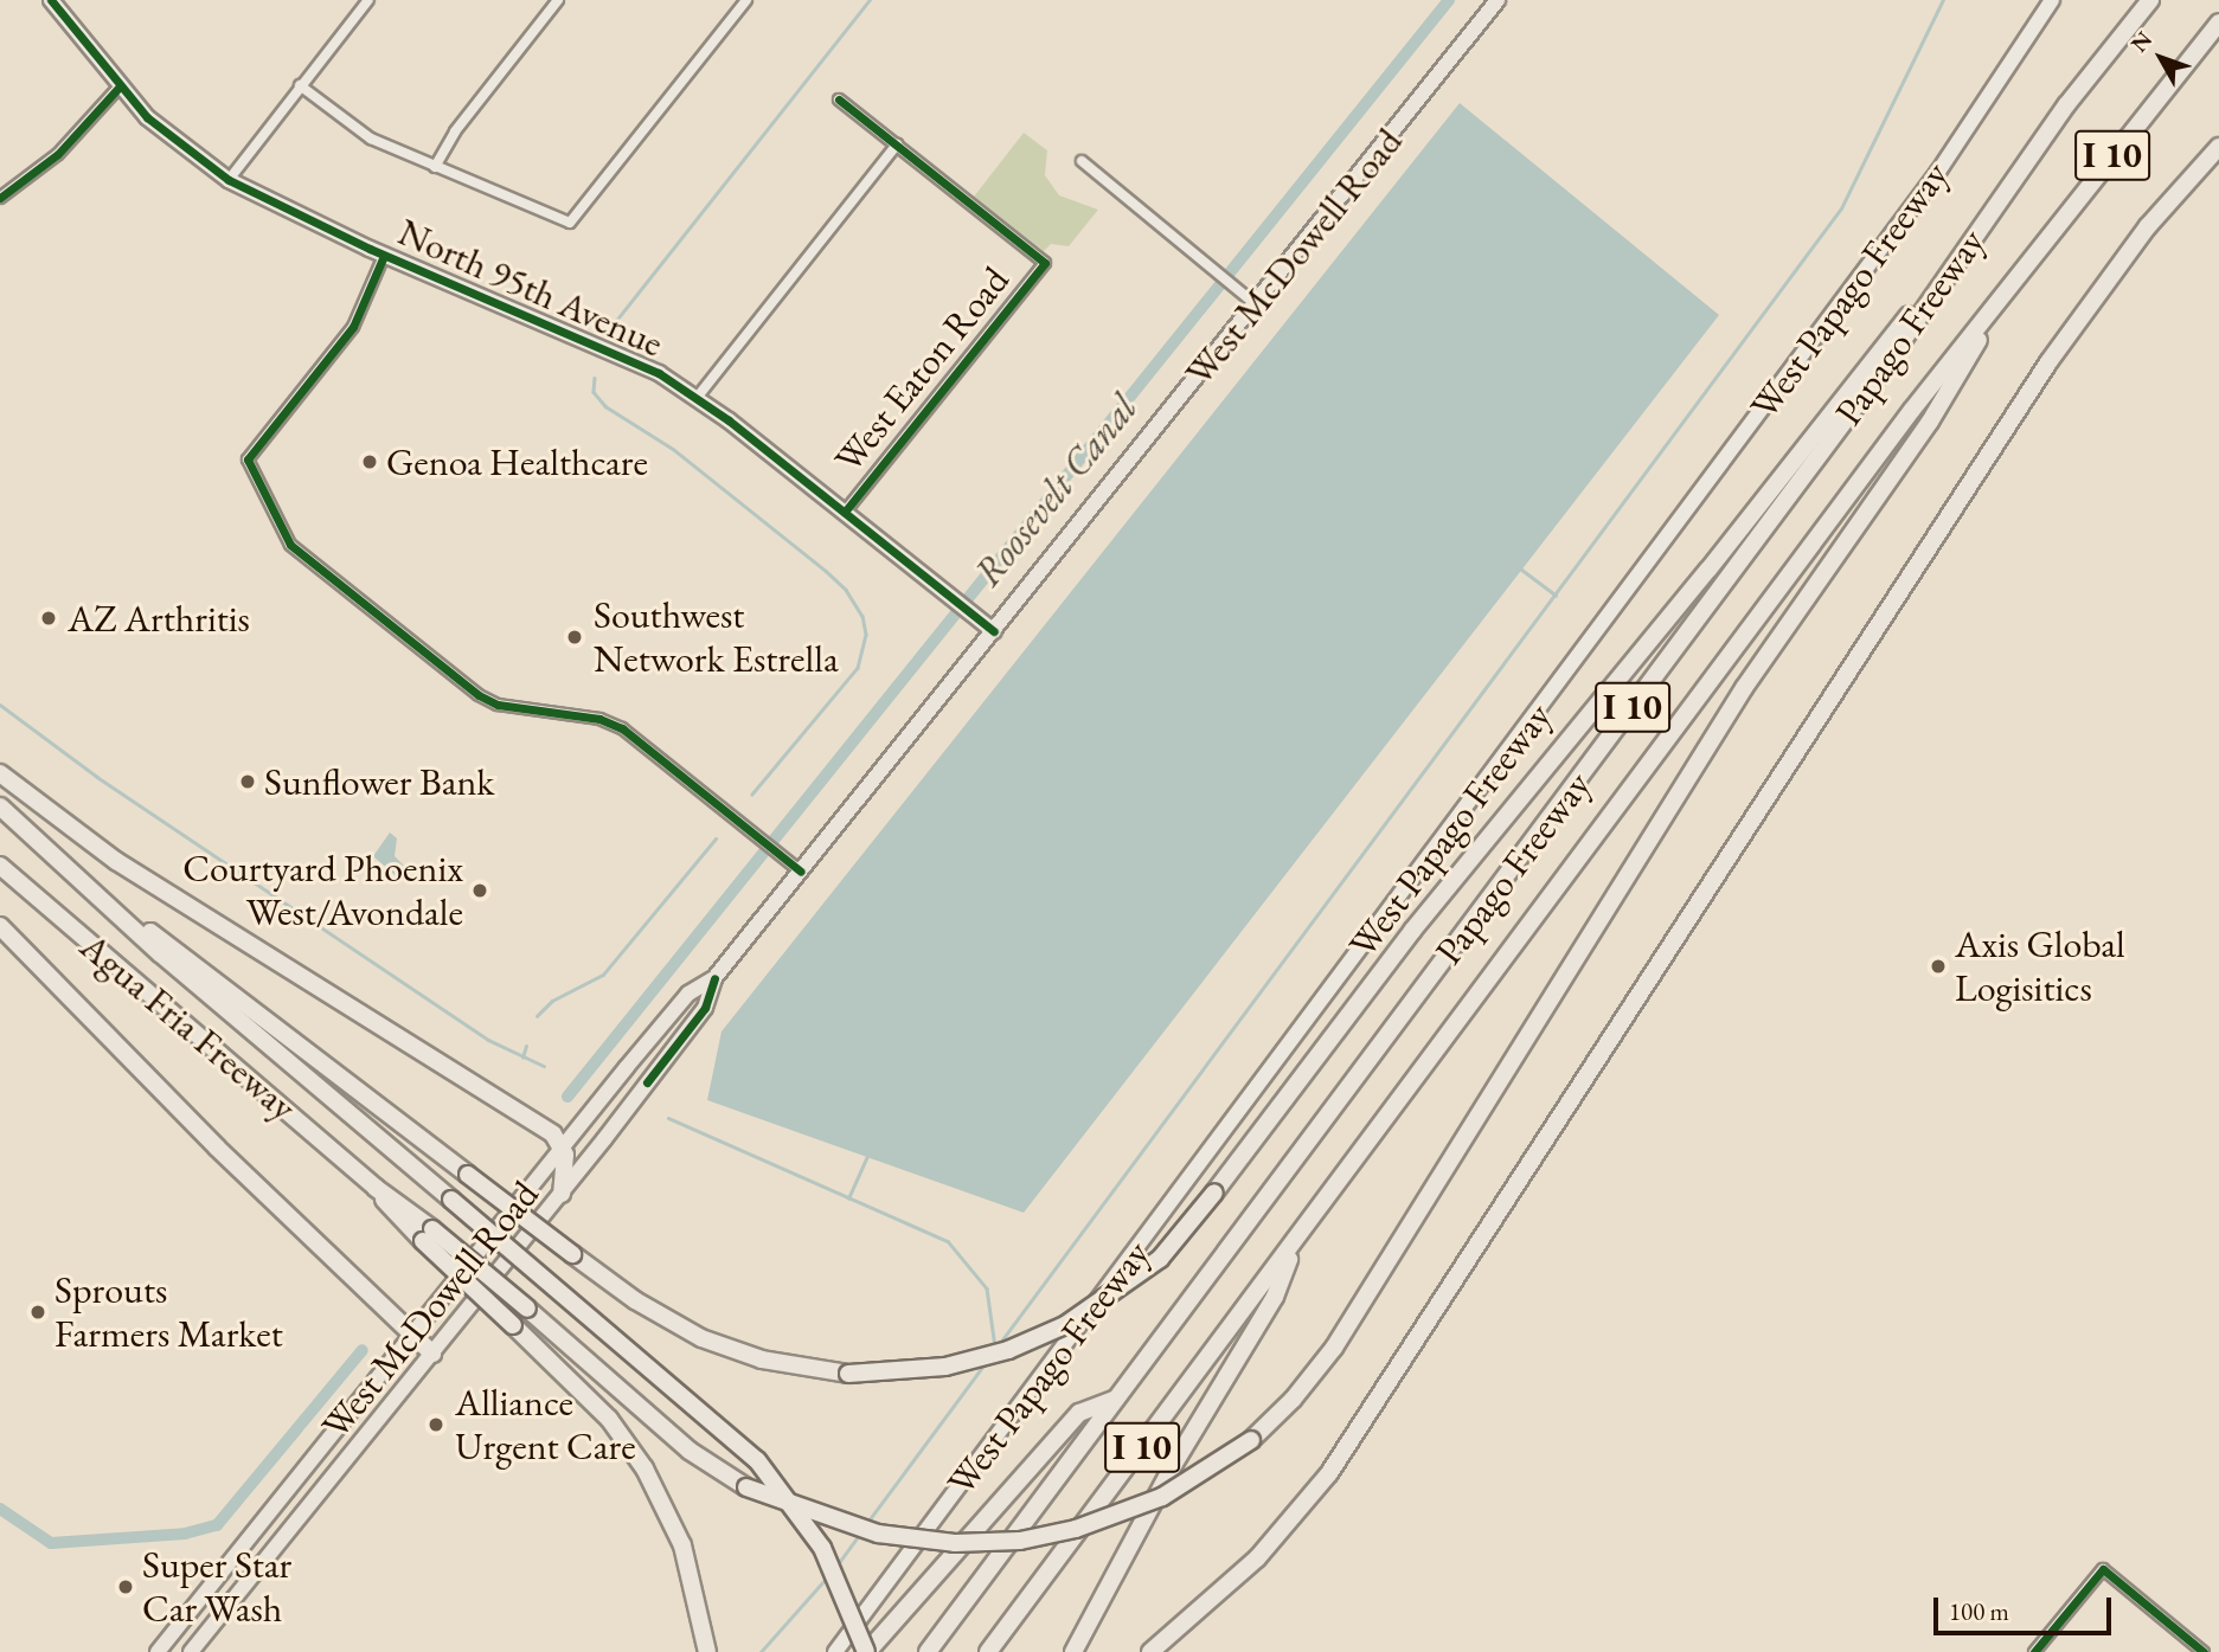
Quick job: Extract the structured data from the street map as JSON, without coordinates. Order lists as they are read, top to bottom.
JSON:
{
  "streets": {
    "highway": ["I 10", "Papago Freeway", "Agua Fria Freeway"],
    "main road": ["West McDowell Road", "North 95th Avenue", "West Papago Freeway"],
    "street": ["West Eaton Road"]
  },
  "crossings": [
    ["West McDowell Road", "North 95th Avenue"],
    ["North 95th Avenue", "West Eaton Road"]
  ],
  "water": ["Roosevelt Canal"],
  "places": [
    "Genoa Healthcare",
    "AZ Arthritis",
    "Southwest Network Estrella",
    "Sunflower Bank",
    "Courtyard Phoenix West/Avondale",
    "Axis Global Logisitics",
    "Sprouts Farmers Market",
    "Alliance Urgent Care",
    "Super Star Car Wash"
  ],
  "scale_bar": "100 m",
  "north": "top left"
}
